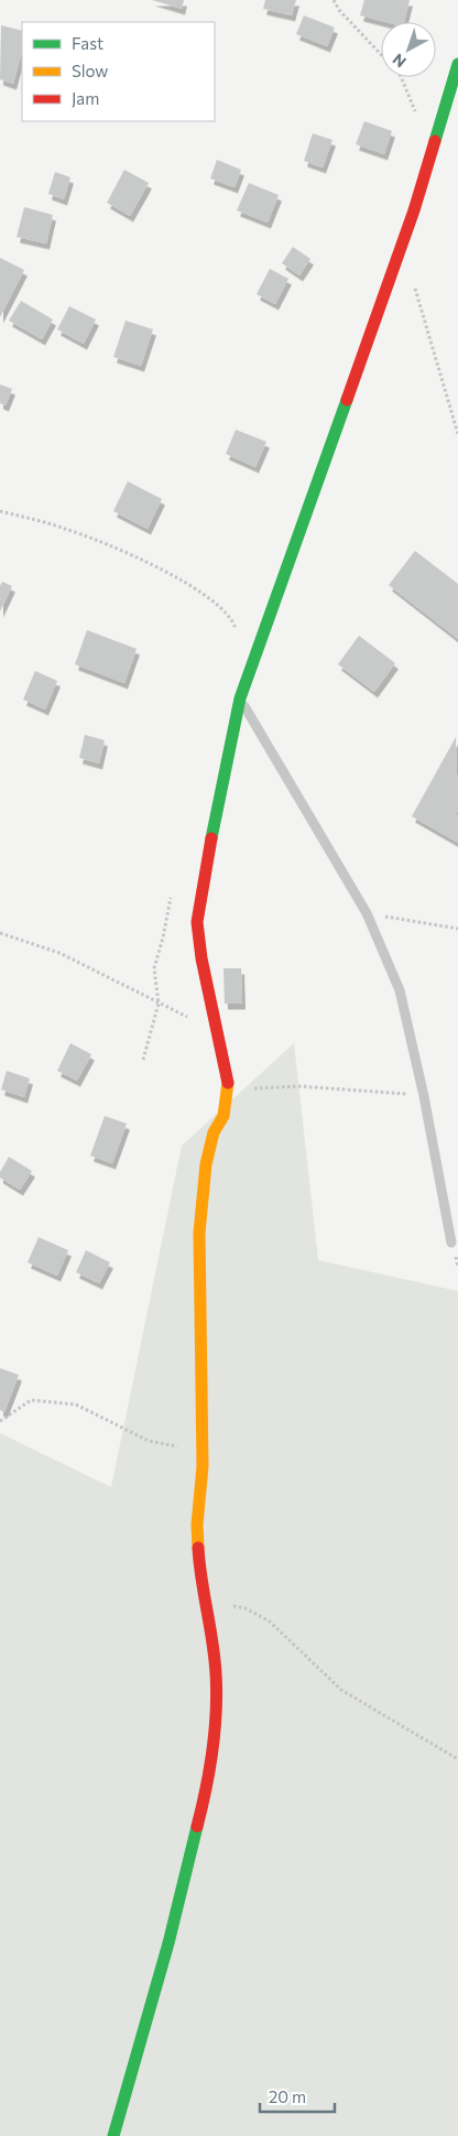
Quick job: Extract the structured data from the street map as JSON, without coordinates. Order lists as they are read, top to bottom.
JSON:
{
  "legend": ["Fast", "Slow", "Jam"],
  "scale_bar": "20 m",
  "north": "bottom left"
}
